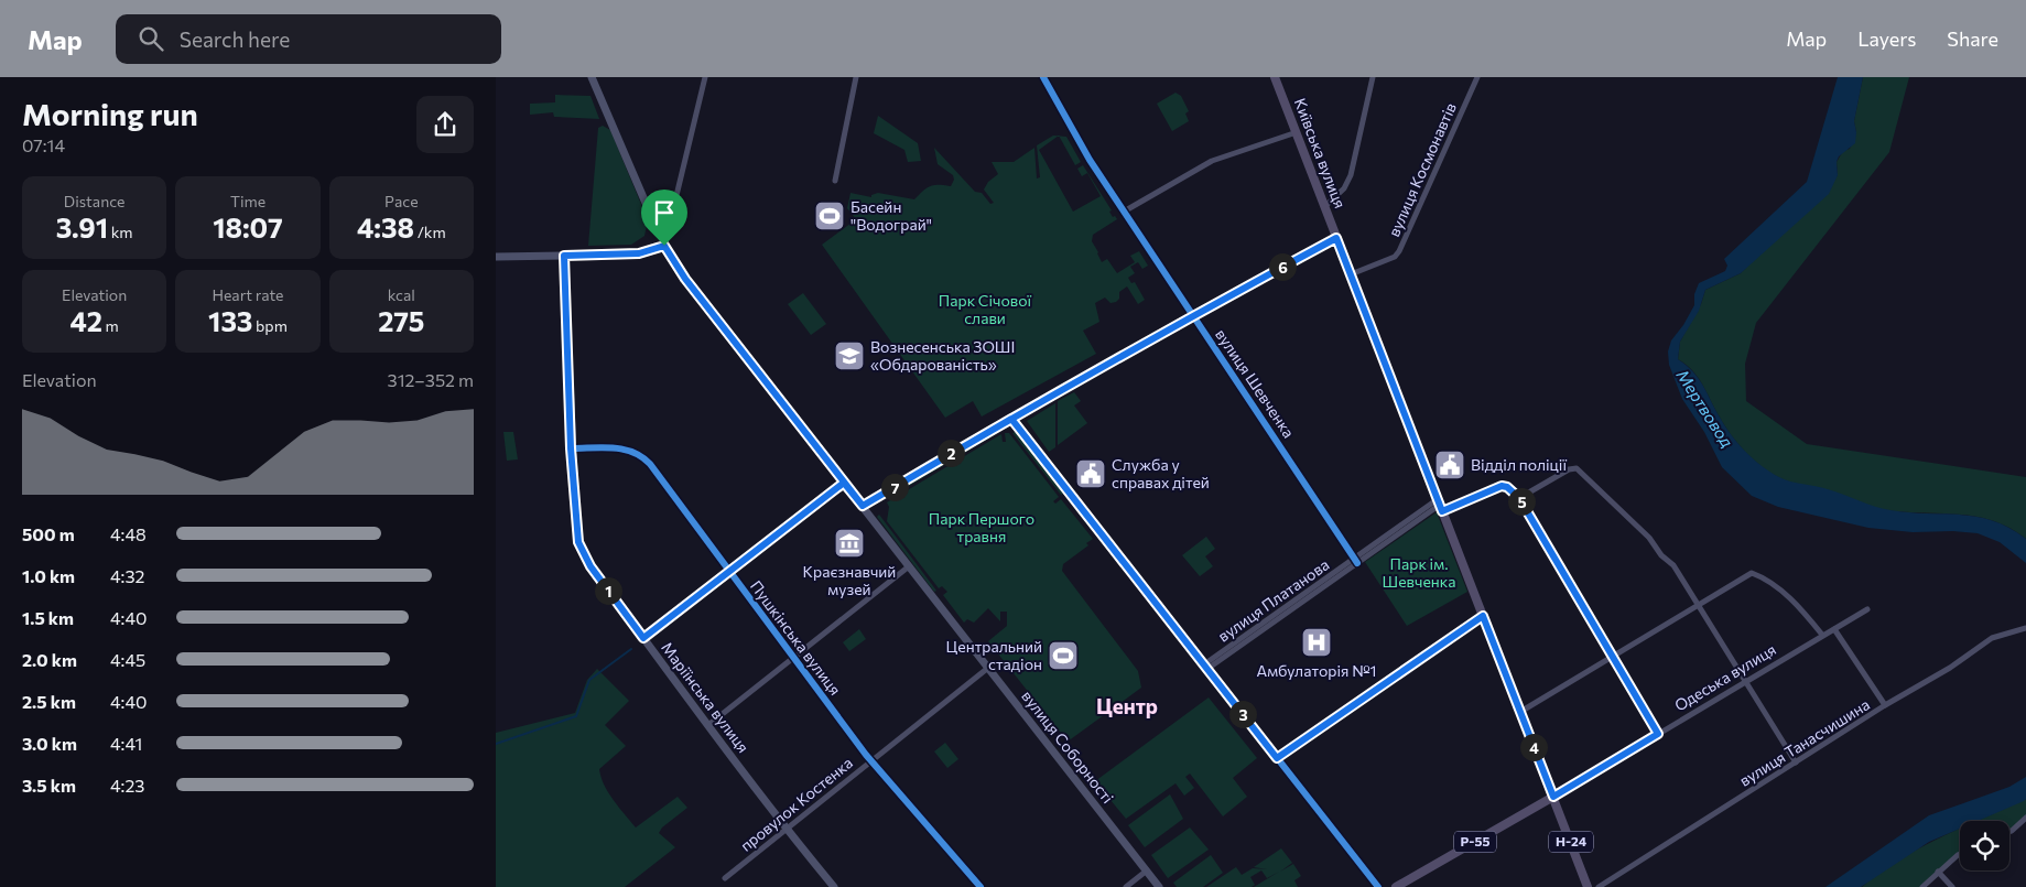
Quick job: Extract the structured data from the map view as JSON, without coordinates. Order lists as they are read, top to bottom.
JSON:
{
  "streets": {
    "main road": [
      "Київська вулиця",
      "Одеська вулиця",
      "Маріїнська вулиця",
      "вулиця Соборності",
      "Р-55",
      "Н-24"
    ],
    "street": [
      "вулиця Космонавтів",
      "вулиця Шевченка",
      "вулиця Платанова",
      "Пушкінська вулиця",
      "вулиця Танасчишина",
      "провулок Костенка"
    ]
  },
  "crossings": [
    ["Київська вулиця", "вулиця Космонавтів"],
    ["Київська вулиця", "вулиця Платанова"],
    ["Київська вулиця", "Одеська вулиця"],
    ["вулиця Шевченка", "вулиця Платанова"],
    ["Пушкінська вулиця", "Маріїнська вулиця"],
    ["Пушкінська вулиця", "провулок Костенка"],
    ["Маріїнська вулиця", "провулок Костенка"],
    ["вулиця Соборності", "провулок Костенка"]
  ],
  "districts": ["Центр"],
  "water": ["Мертвовод"],
  "parks": ["Парк Січової слави", "Парк Першого травня", "Парк ім. Шевченка"],
  "places": {
    "sports": ["Басейн \"Водограй\"", "Центральний стадіон"],
    "school or university": ["Вознесенська ЗОШІ «Обдарованість»"],
    "public building": ["Відділ поліції", "Служба у справах дітей"],
    "museum": ["Краєзнавчий музей"],
    "hospital": ["Амбулаторія №1"]
  },
  "page": {
    "header": "Map",
    "search": "Search here",
    "nav": ["Map", "Layers", "Share"],
    "heading": ["Morning run", "07:14"],
    "stats": [
      ["Distance", "3.91 km"],
      ["Time", "18:07"],
      ["Pace", "4:38 /km"],
      ["Elevation", "42 m"],
      ["Heart rate", "133 bpm"],
      ["kcal", "275"]
    ],
    "pins": [
      "6",
      "2",
      "7",
      "5",
      "1",
      "3",
      "4"
    ],
    "chart": ["Elevation", "312–352 m"],
    "list": [
      {
        "name": "500 m",
        "note": "4:48"
      },
      {
        "name": "1.0 km",
        "note": "4:32"
      },
      {
        "name": "1.5 km",
        "note": "4:40"
      },
      {
        "name": "2.0 km",
        "note": "4:45"
      },
      {
        "name": "2.5 km",
        "note": "4:40"
      },
      {
        "name": "3.0 km",
        "note": "4:41"
      },
      {
        "name": "3.5 km",
        "note": "4:23"
      }
    ]
  }
}
